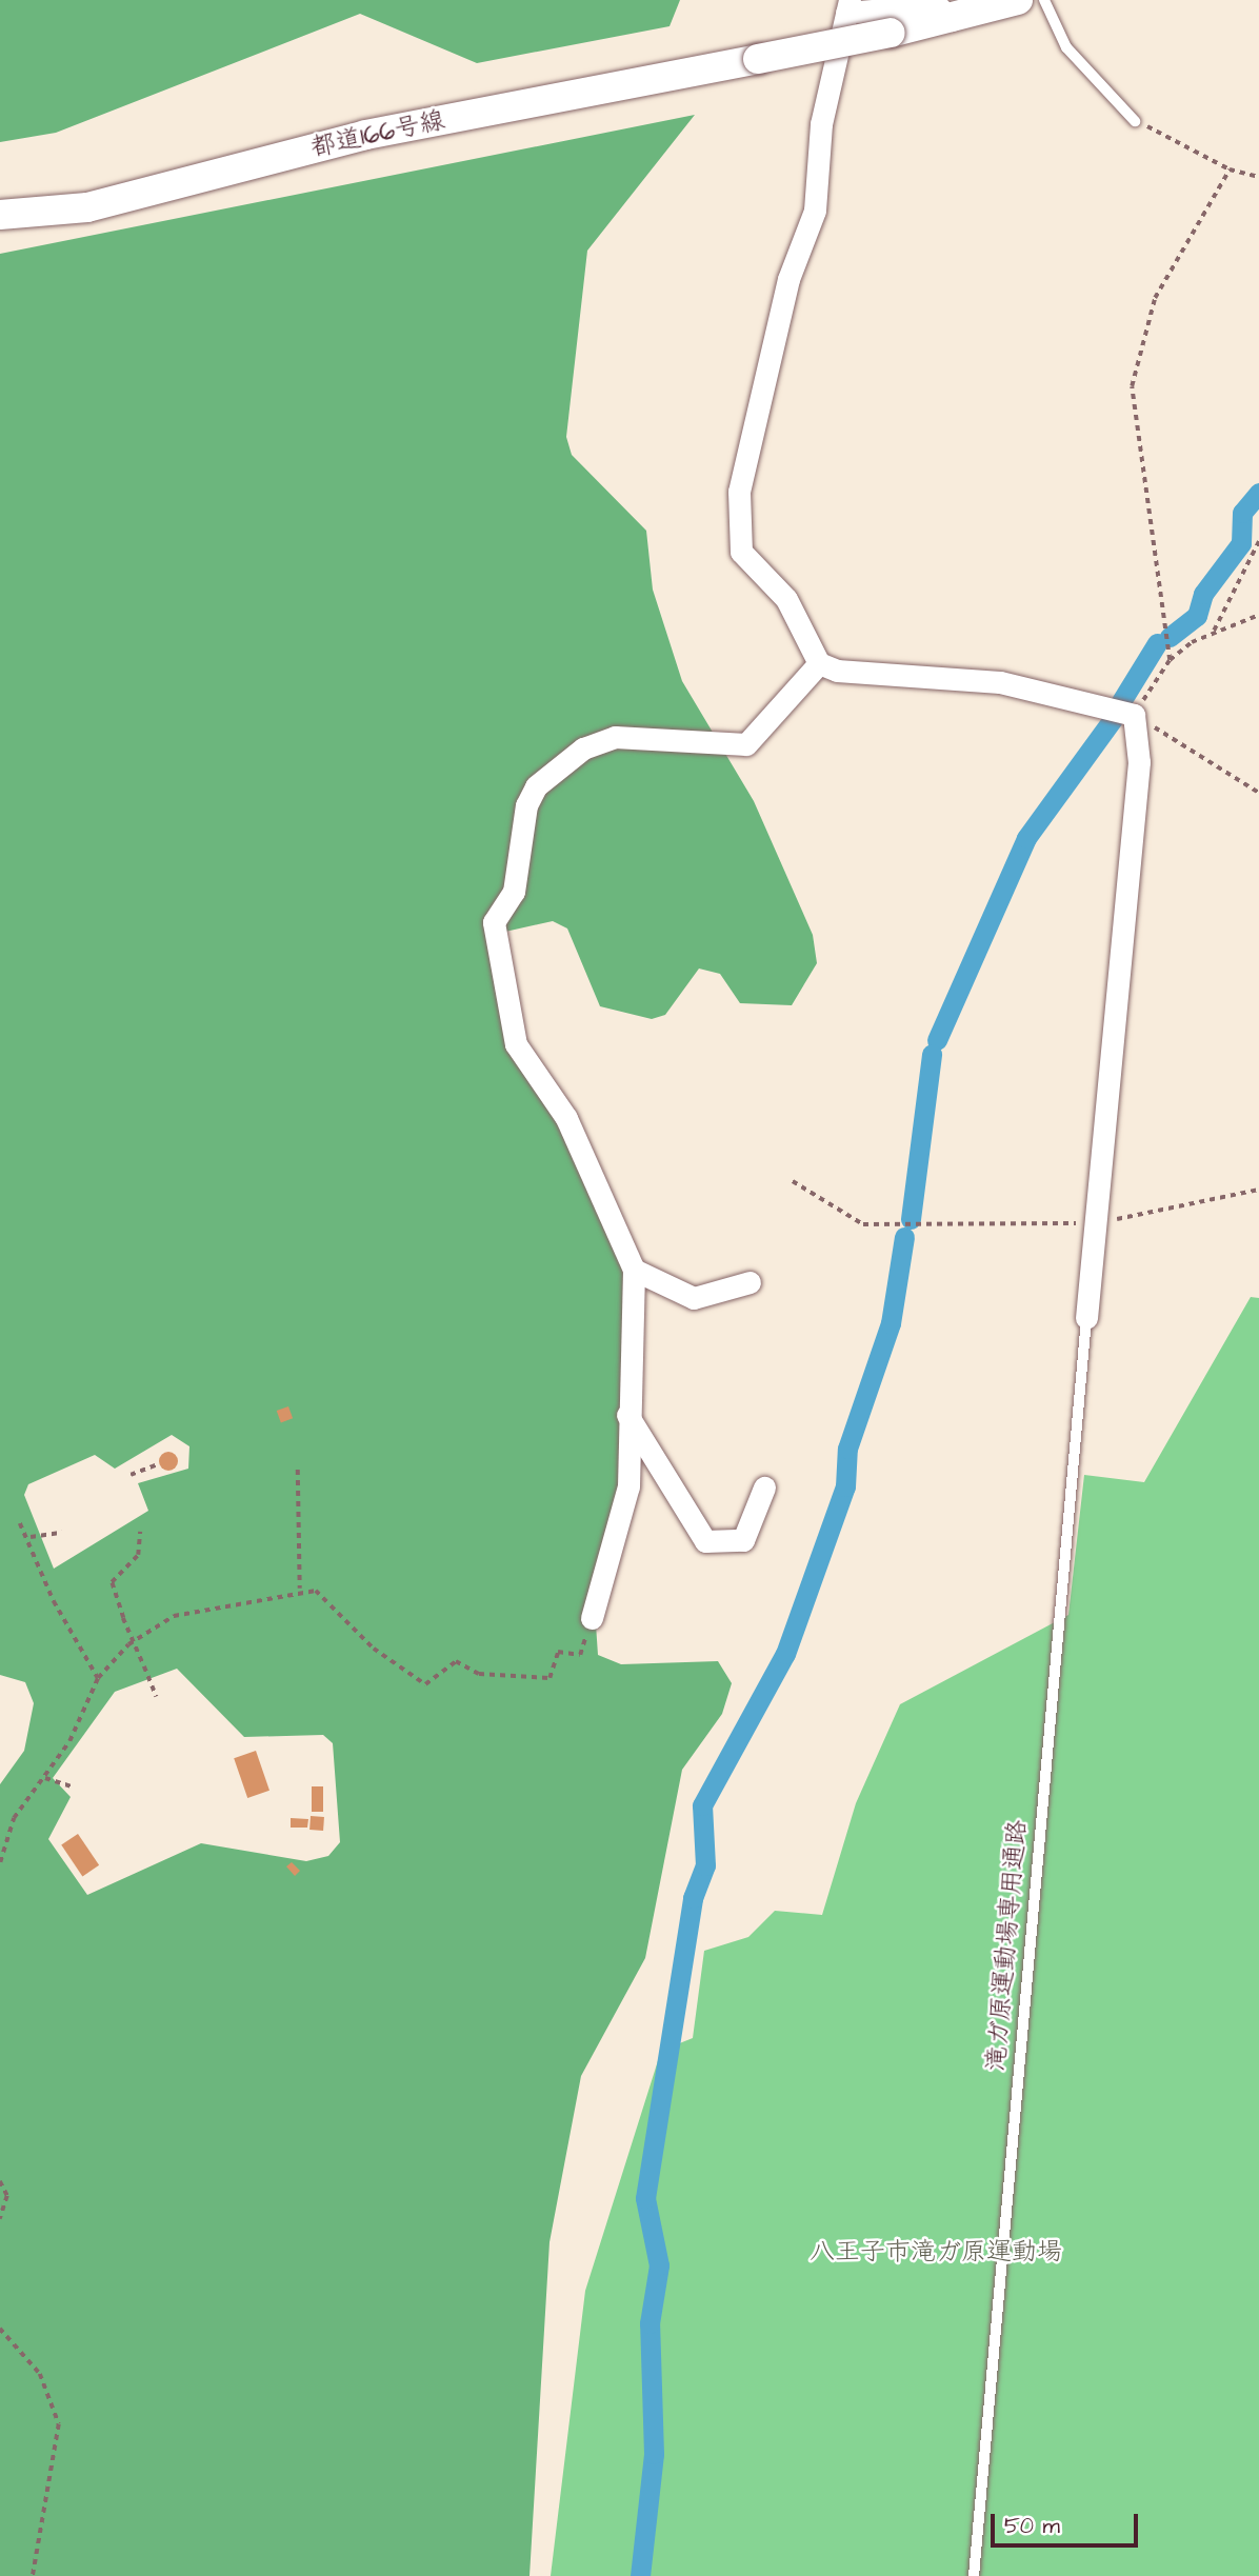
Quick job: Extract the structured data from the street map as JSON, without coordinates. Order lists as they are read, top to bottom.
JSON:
{
  "streets": {
    "main road": ["都道166号線"],
    "lane": ["滝ガ原運動場専用通路"]
  },
  "parks": ["八王子市滝ガ原運動場"],
  "scale_bar": "50 m"
}
